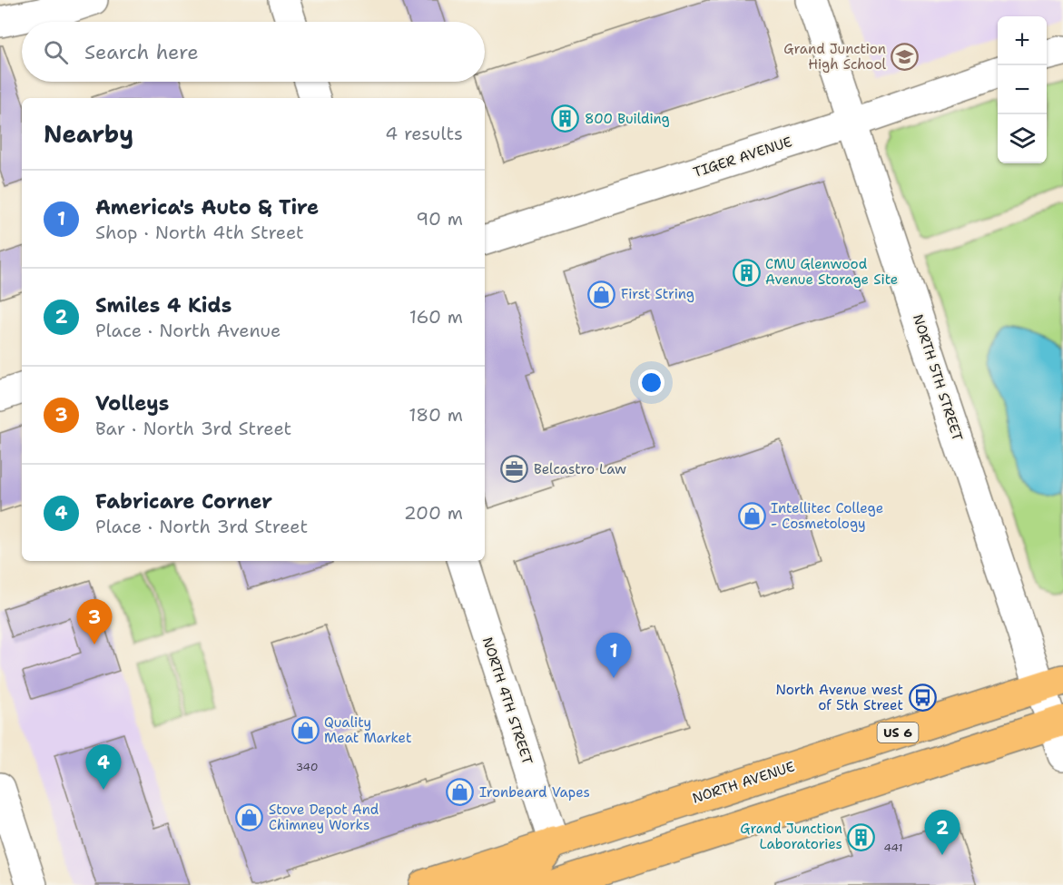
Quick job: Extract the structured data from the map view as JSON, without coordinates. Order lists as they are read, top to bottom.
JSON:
{
  "streets": {
    "main road": ["US 6", "NORTH AVENUE"],
    "street": ["TIGER AVENUE", "NORTH 5TH STREET", "NORTH 4TH STREET"]
  },
  "crossings": [
    ["TIGER AVENUE", "NORTH 5TH STREET"],
    ["NORTH 5TH STREET", "NORTH AVENUE"],
    ["NORTH 4TH STREET", "NORTH AVENUE"]
  ],
  "places": {
    "school or university": ["Grand Junction High School"],
    "building": ["800 Building", "CMU Glenwood Avenue Storage Site", "Grand Junction Laboratories"],
    "shop": [
      "First String",
      "Intellitec College - Cosmetology",
      "Quality Meat Market",
      "Ironbeard Vapes",
      "Stove Depot And Chimney Works"
    ],
    "office": ["Belcastro Law"],
    "bus stop": ["North Avenue west of 5th Street"]
  },
  "house_numbers": ["340", "441"],
  "page": {
    "map_buttons": ["+", "−"],
    "search": "Search here",
    "heading": ["Nearby", "4 results"],
    "list": [
      {
        "mark": "1",
        "name": "America's Auto & Tire",
        "note": "Shop · North 4th Street",
        "value": "90 m"
      },
      {
        "mark": "2",
        "name": "Smiles 4 Kids",
        "note": "Place · North Avenue",
        "value": "160 m"
      },
      {
        "mark": "3",
        "name": "Volleys",
        "note": "Bar · North 3rd Street",
        "value": "180 m"
      },
      {
        "mark": "4",
        "name": "Fabricare Corner",
        "note": "Place · North 3rd Street",
        "value": "200 m"
      }
    ],
    "pins": [
      "3",
      "1",
      "4",
      "2"
    ]
  }
}
